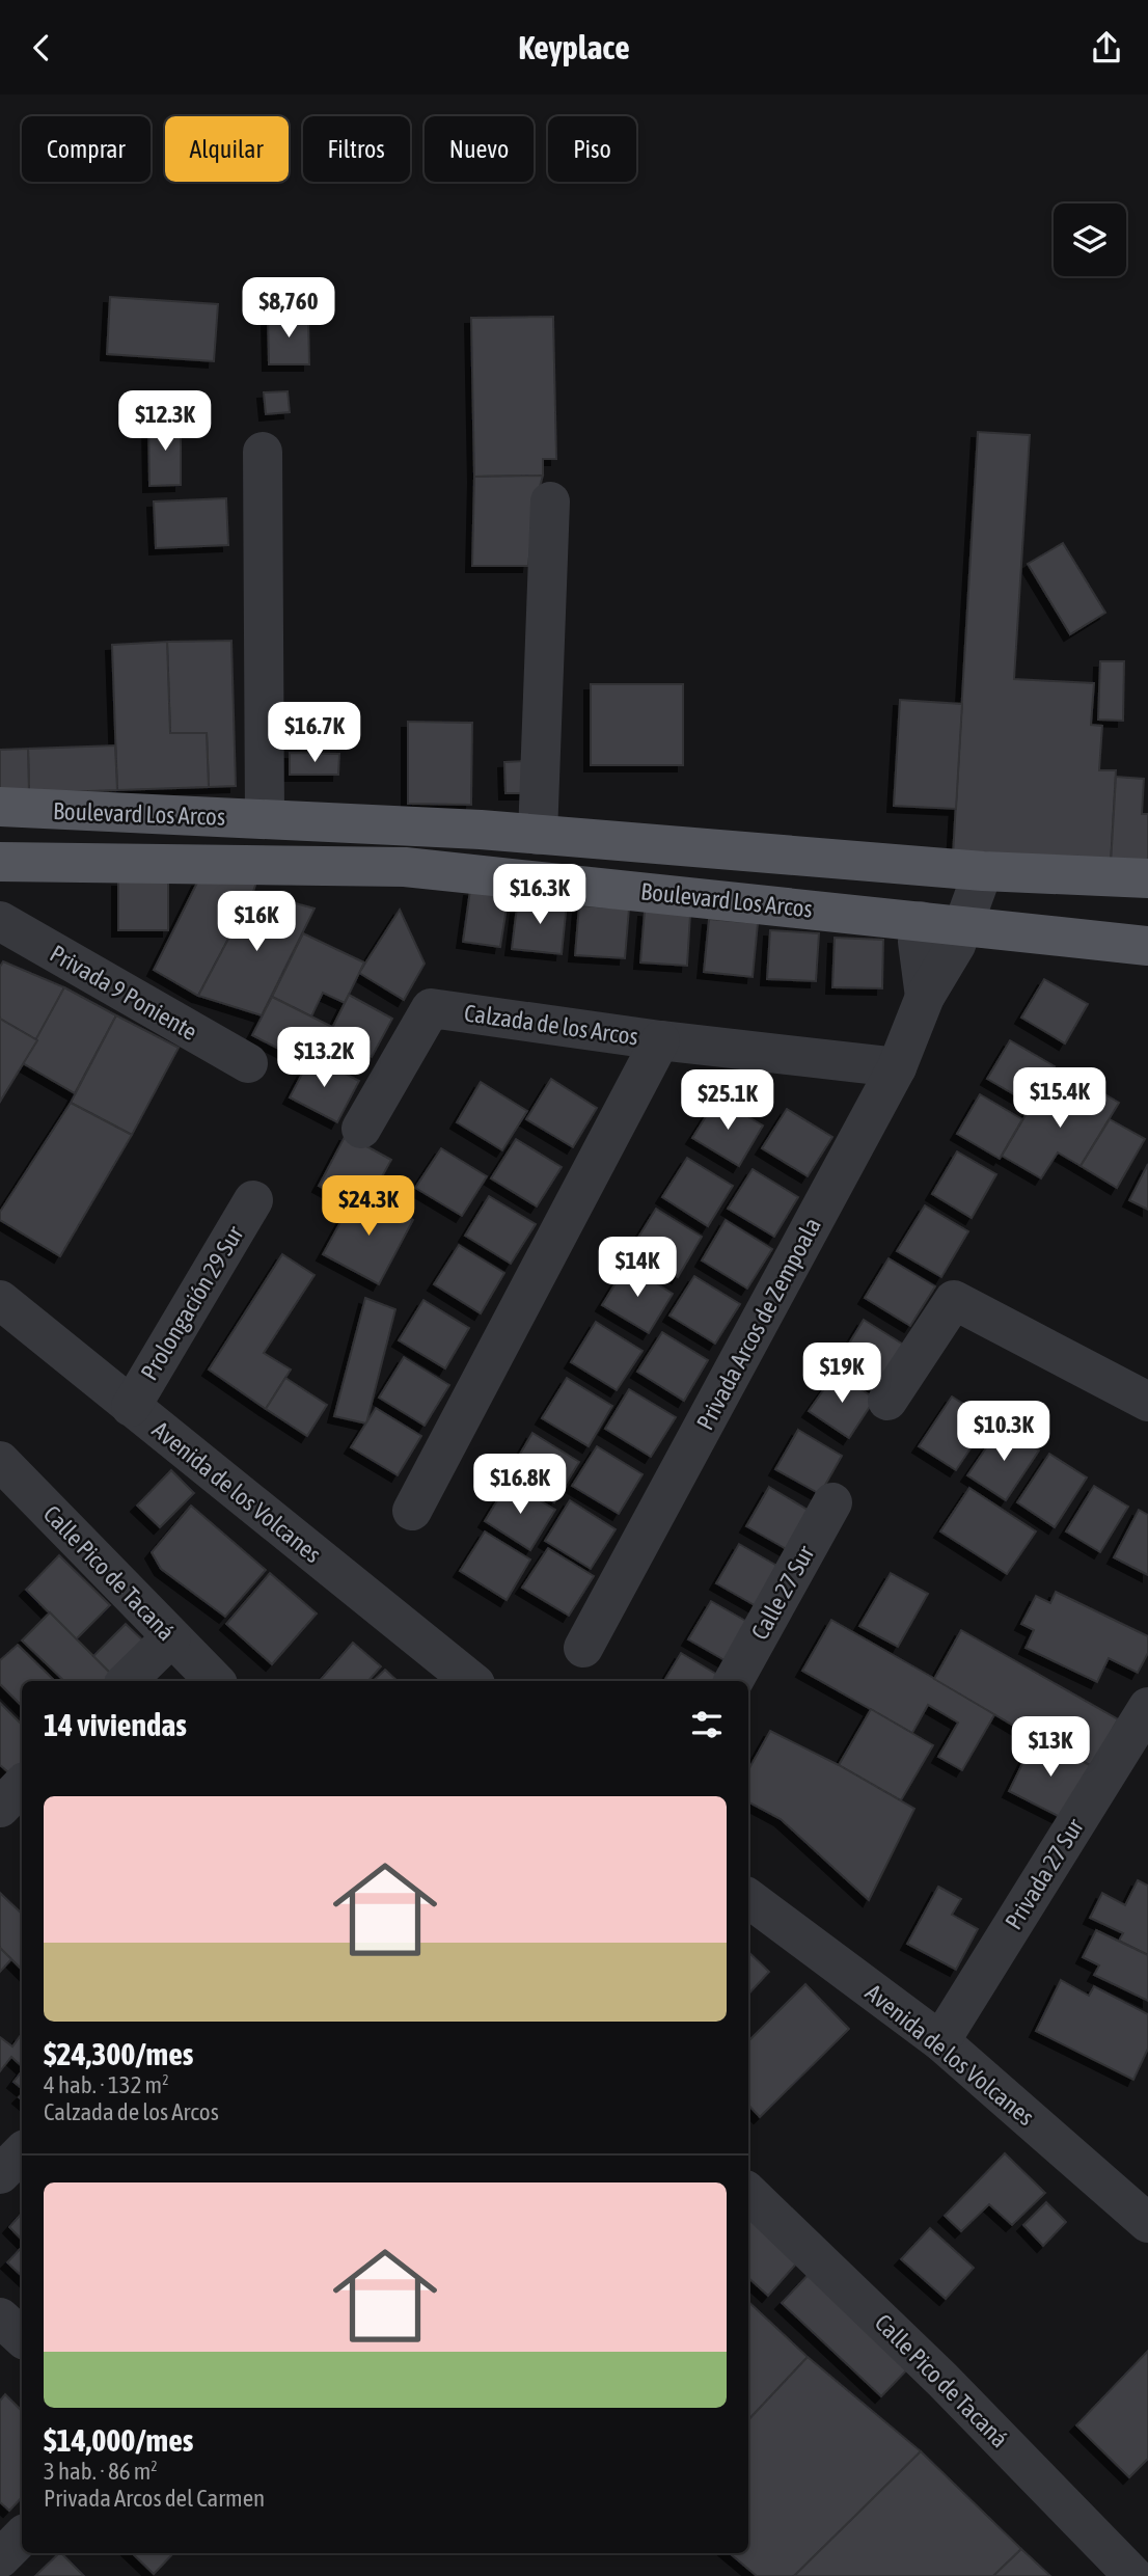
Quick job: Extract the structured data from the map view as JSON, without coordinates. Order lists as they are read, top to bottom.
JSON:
{
  "streets": {
    "main road": ["Boulevard Los Arcos"],
    "street": [
      "Privada 9 Poniente",
      "Calzada de los Arcos",
      "Prolongación 29 Sur",
      "Privada Arcos de Zempoala",
      "Avenida de los Volcanes",
      "Calle Pico de Tacaná",
      "Calle 27 Sur",
      "Privada 27 Sur"
    ]
  },
  "crossings": [
    ["Boulevard Los Arcos", "Privada Arcos de Zempoala"],
    ["Calzada de los Arcos", "Privada Arcos de Zempoala"],
    ["Prolongación 29 Sur", "Avenida de los Volcanes"],
    ["Avenida de los Volcanes", "Privada 27 Sur"]
  ],
  "page": {
    "header": "Keyplace",
    "chip": [
      "Comprar",
      "Alquilar",
      "Filtros",
      "Nuevo",
      "Piso"
    ],
    "price": [
      "$8,760",
      "$12.3K",
      "$16.7K",
      "$16.3K",
      "$16K",
      "$13.2K",
      "$15.4K",
      "$25.1K",
      "$24.3K",
      "$14K",
      "$19K",
      "$10.3K",
      "$16.8K",
      "$13K"
    ],
    "heading": "14 viviendas",
    "list": [
      {
        "name": "$24,300/mes",
        "note": "4 hab. · 132 m² · Calzada de los Arcos"
      },
      {
        "name": "$14,000/mes",
        "note": "3 hab. · 86 m² · Privada Arcos del Carmen"
      }
    ]
  }
}
